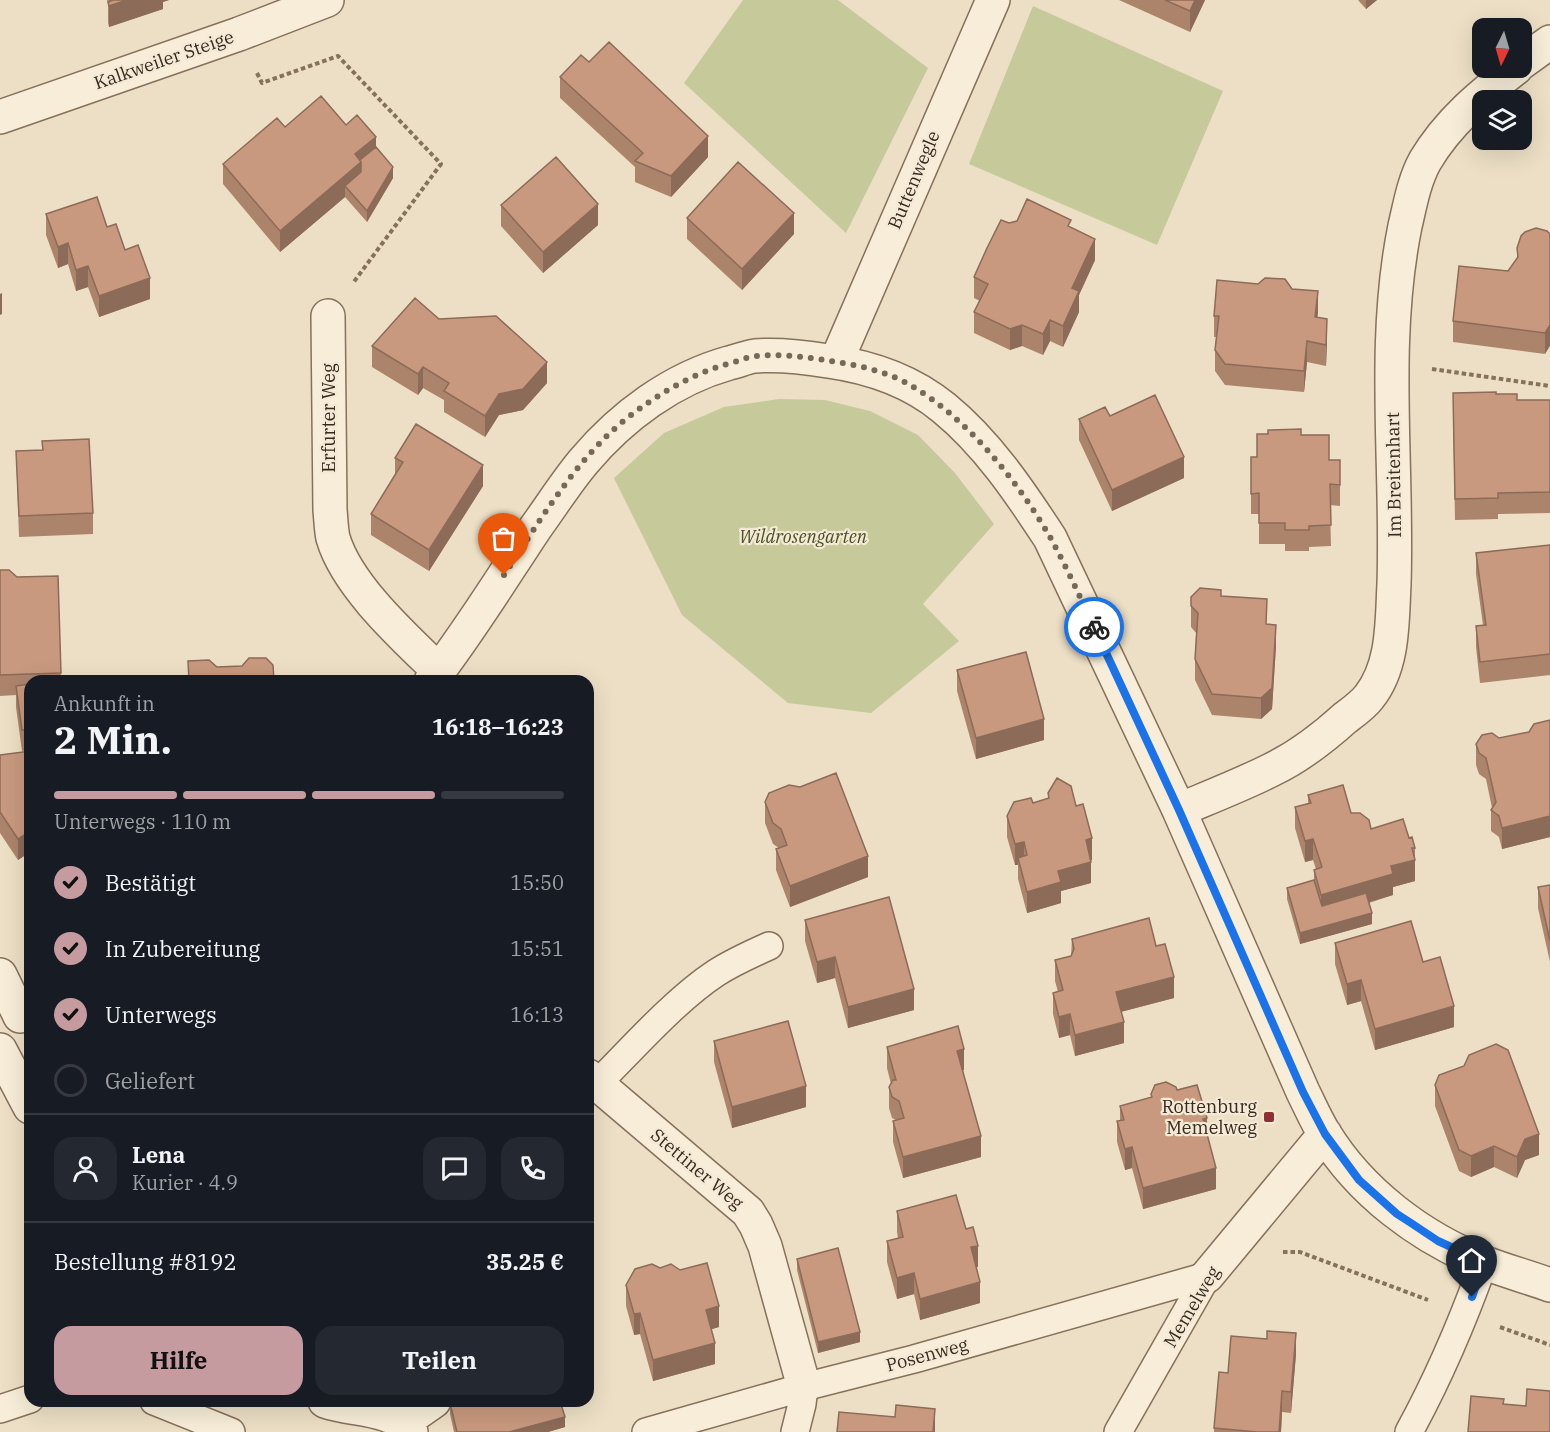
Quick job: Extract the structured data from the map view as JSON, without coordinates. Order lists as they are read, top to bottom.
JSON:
{
  "streets": {
    "street": [
      "Kalkweiler Steige",
      "Buttenwegle",
      "Erfurter Weg",
      "Im Breitenhart",
      "Stettiner Weg",
      "Memelweg"
    ],
    "lane": ["Posenweg"]
  },
  "crossings": [
    ["Stettiner Weg", "Posenweg"],
    ["Memelweg", "Posenweg"]
  ],
  "parks": ["Wildrosengarten"],
  "places": {
    "transit": ["Rottenburg Memelweg"]
  },
  "north": "bottom",
  "page": {
    "heading": ["2 Min.", "Ankunft in", "16:18–16:23"],
    "panel": [
      "Lena",
      "Kurier · 4.9",
      "Bestellung #8192",
      "35.25 €"
    ],
    "bar": "Unterwegs · 110 m",
    "list": [
      ["Bestätigt", "15:50"],
      ["In Zubereitung", "15:51"],
      ["Unterwegs", "16:13"],
      "Geliefert"
    ],
    "buttons": ["Hilfe", "Teilen"]
  }
}
